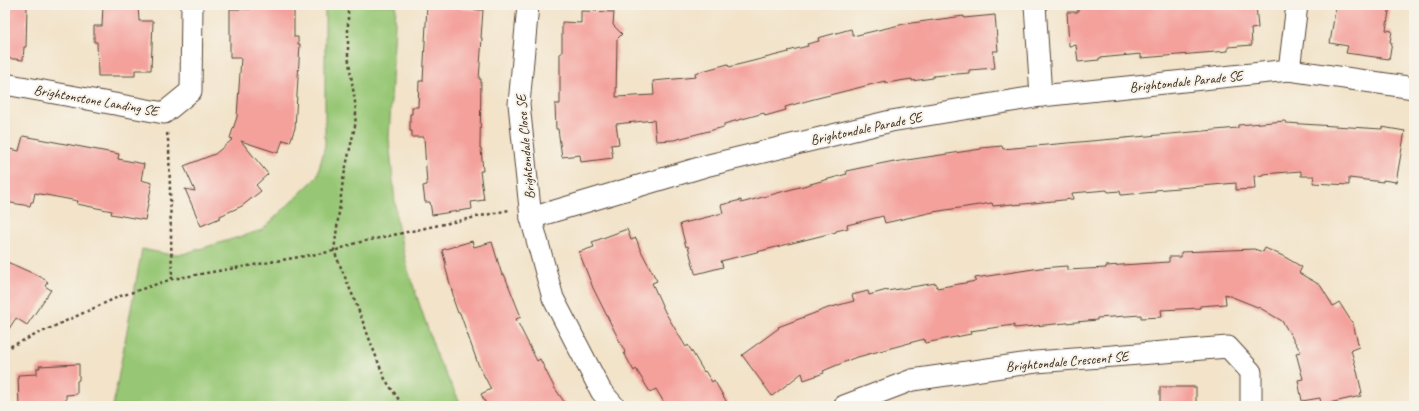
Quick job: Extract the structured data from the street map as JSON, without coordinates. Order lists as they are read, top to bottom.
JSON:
{
  "streets": {
    "street": [
      "Brightondale Parade SE",
      "Brightonstone Landing SE",
      "Brightondale Close SE",
      "Brightondale Crescent SE"
    ]
  },
  "crossings": [
    ["Brightondale Parade SE", "Brightondale Close SE"]
  ]
}
